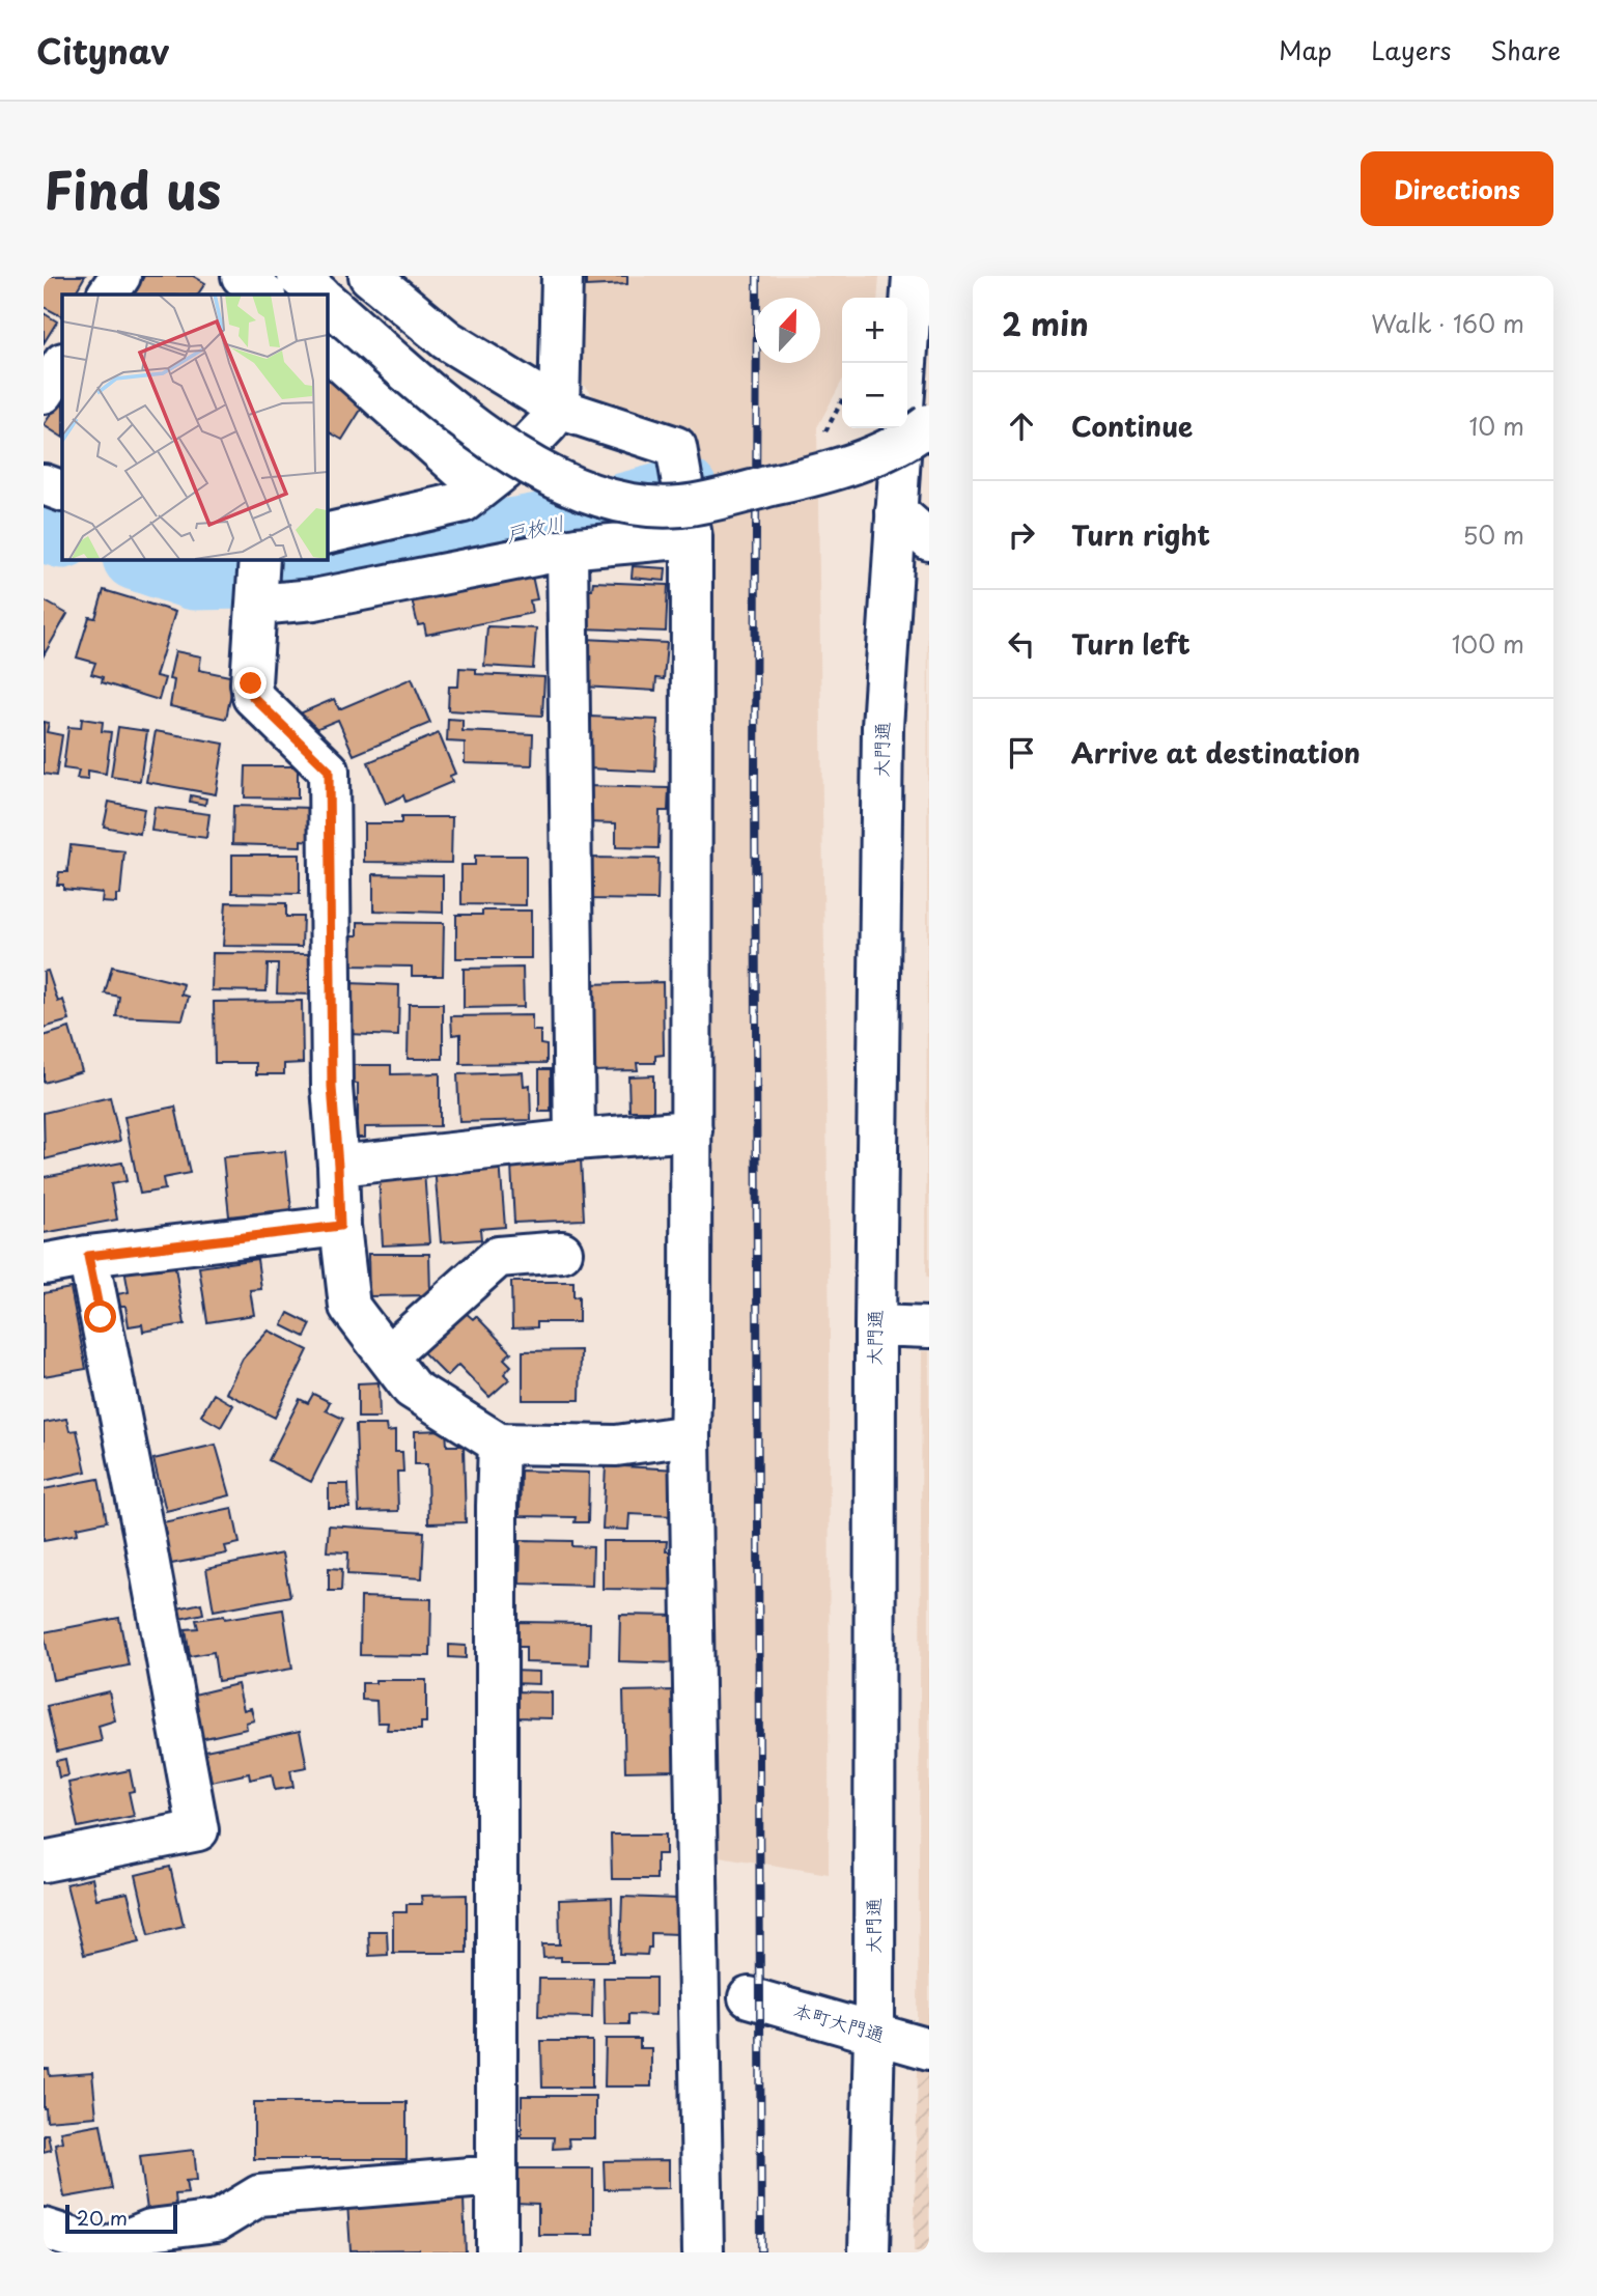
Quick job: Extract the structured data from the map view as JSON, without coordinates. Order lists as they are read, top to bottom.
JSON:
{
  "streets": {
    "street": ["大門通", "本町大門通"]
  },
  "crossings": [
    ["大門通", "本町大門通"]
  ],
  "water": ["戸枚川"],
  "scale_bar": "20 m",
  "north": "top",
  "page": {
    "header": "Citynav",
    "nav": ["Map", "Layers", "Share"],
    "title": "Find us",
    "buttons": "Directions",
    "heading": ["2 min", "Walk · 160 m"],
    "map_buttons": ["+", "−"],
    "list": [
      ["Continue", "10 m"],
      ["Turn right", "50 m"],
      ["Turn left", "100 m"],
      "Arrive at destination"
    ],
    "scale": "20 m"
  }
}
